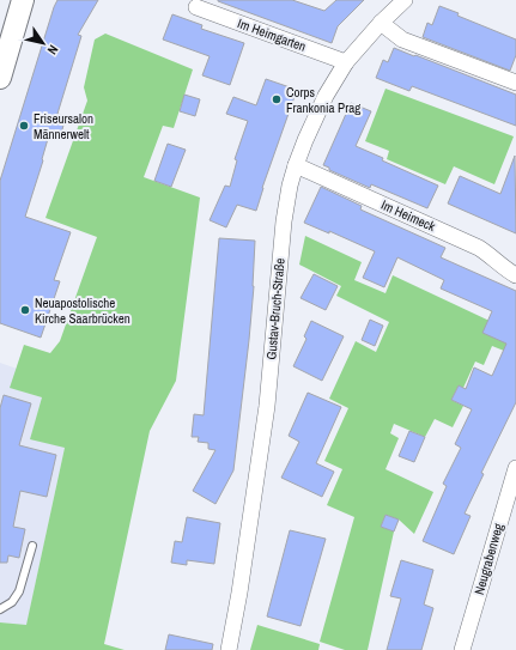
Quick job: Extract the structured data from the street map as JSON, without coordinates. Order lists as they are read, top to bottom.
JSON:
{
  "streets": {
    "street": [
      "Im Heimgarten",
      "Im Heimeck",
      "Gustav-Bruch-Straße",
      "Neugrabenweg"
    ]
  },
  "crossings": [
    ["Im Heimgarten", "Gustav-Bruch-Straße"],
    ["Im Heimeck", "Gustav-Bruch-Straße"]
  ],
  "places": ["Corps Frankonia Prag", "Friseursalon Männerwelt", "Neuapostolische Kirche Saarbrücken"],
  "north": "bottom right"
}
